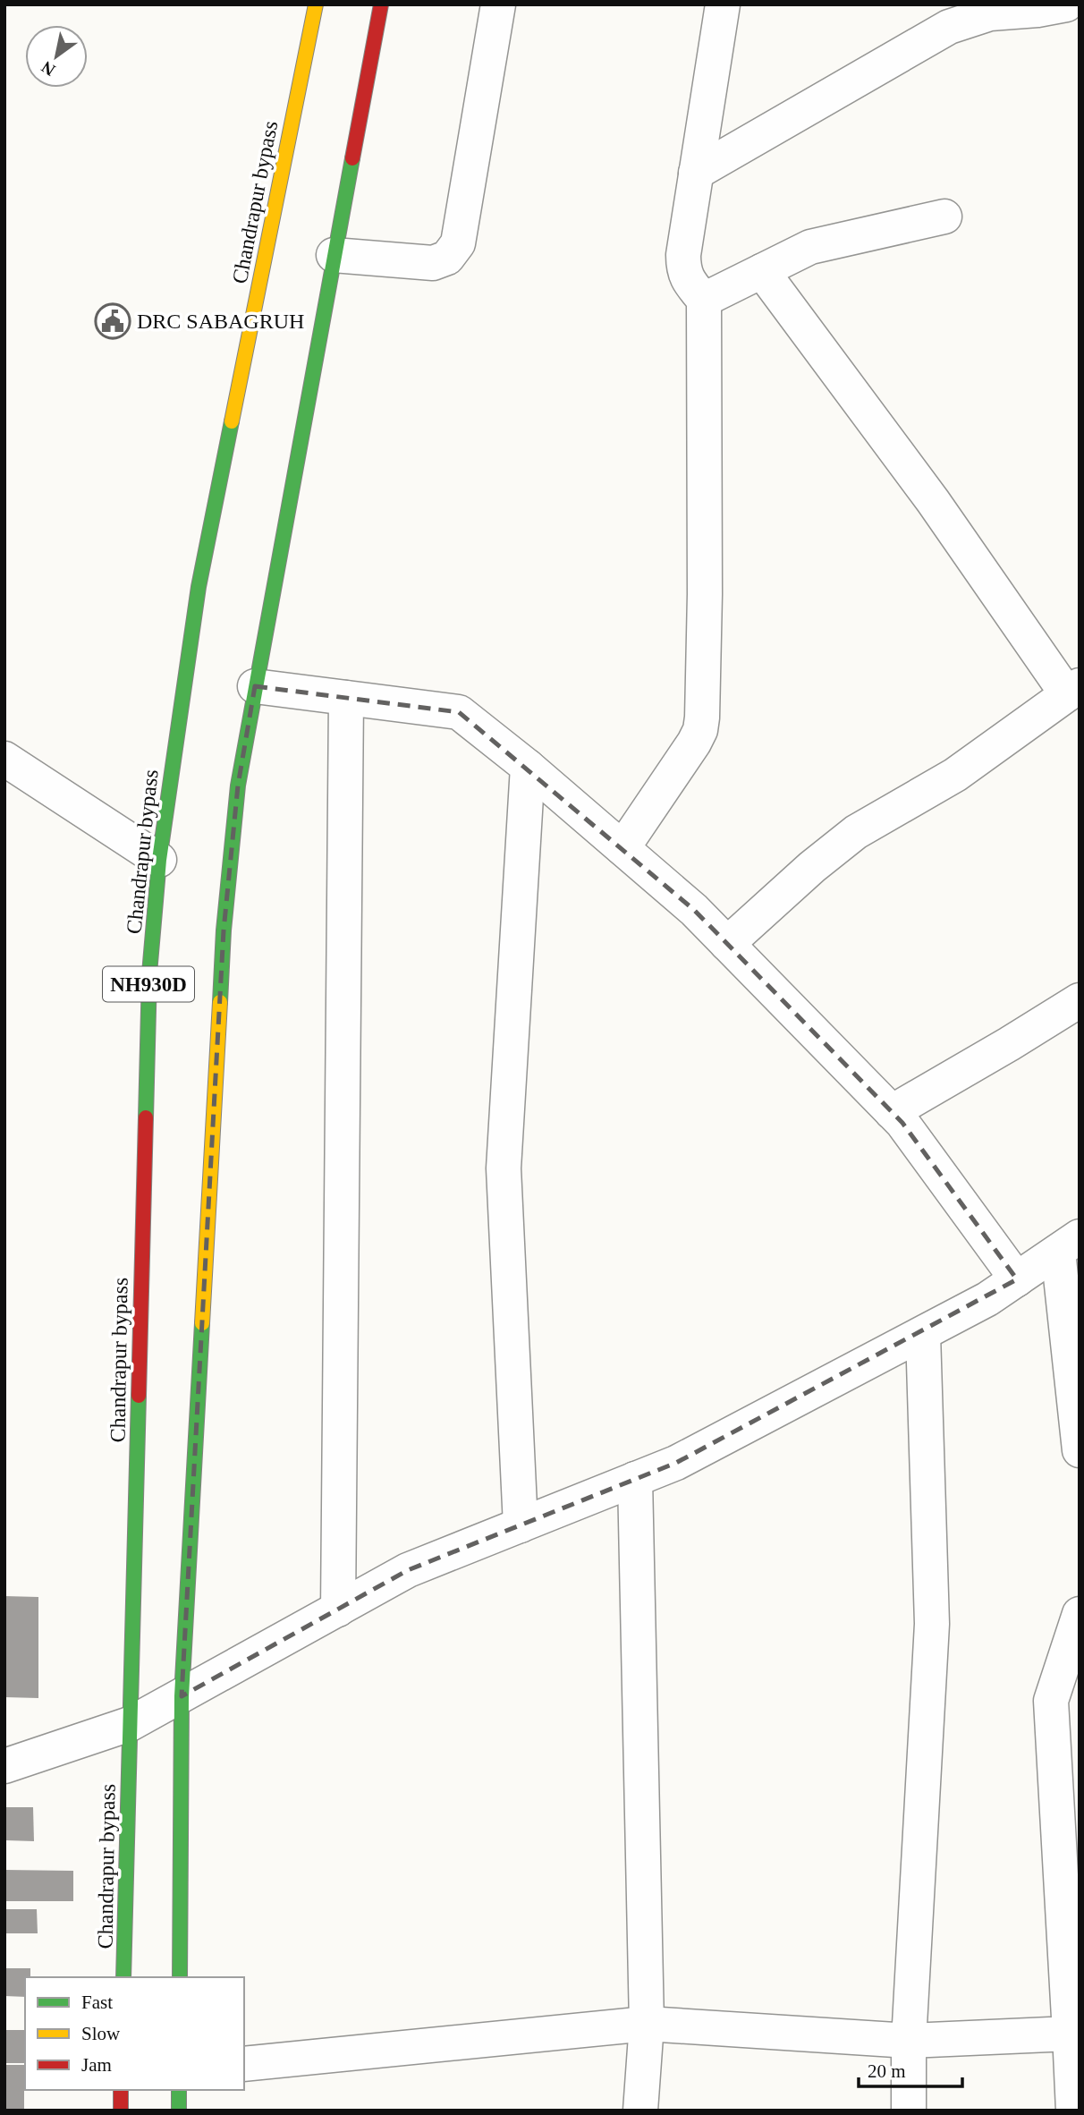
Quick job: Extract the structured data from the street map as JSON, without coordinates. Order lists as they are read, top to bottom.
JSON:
{
  "streets": {
    "highway": ["Chandrapur bypass", "NH930D"]
  },
  "places": {
    "public building": ["DRC SABAGRUH"]
  },
  "legend": ["Fast", "Slow", "Jam"],
  "scale_bar": "20 m",
  "north": "bottom left"
}
